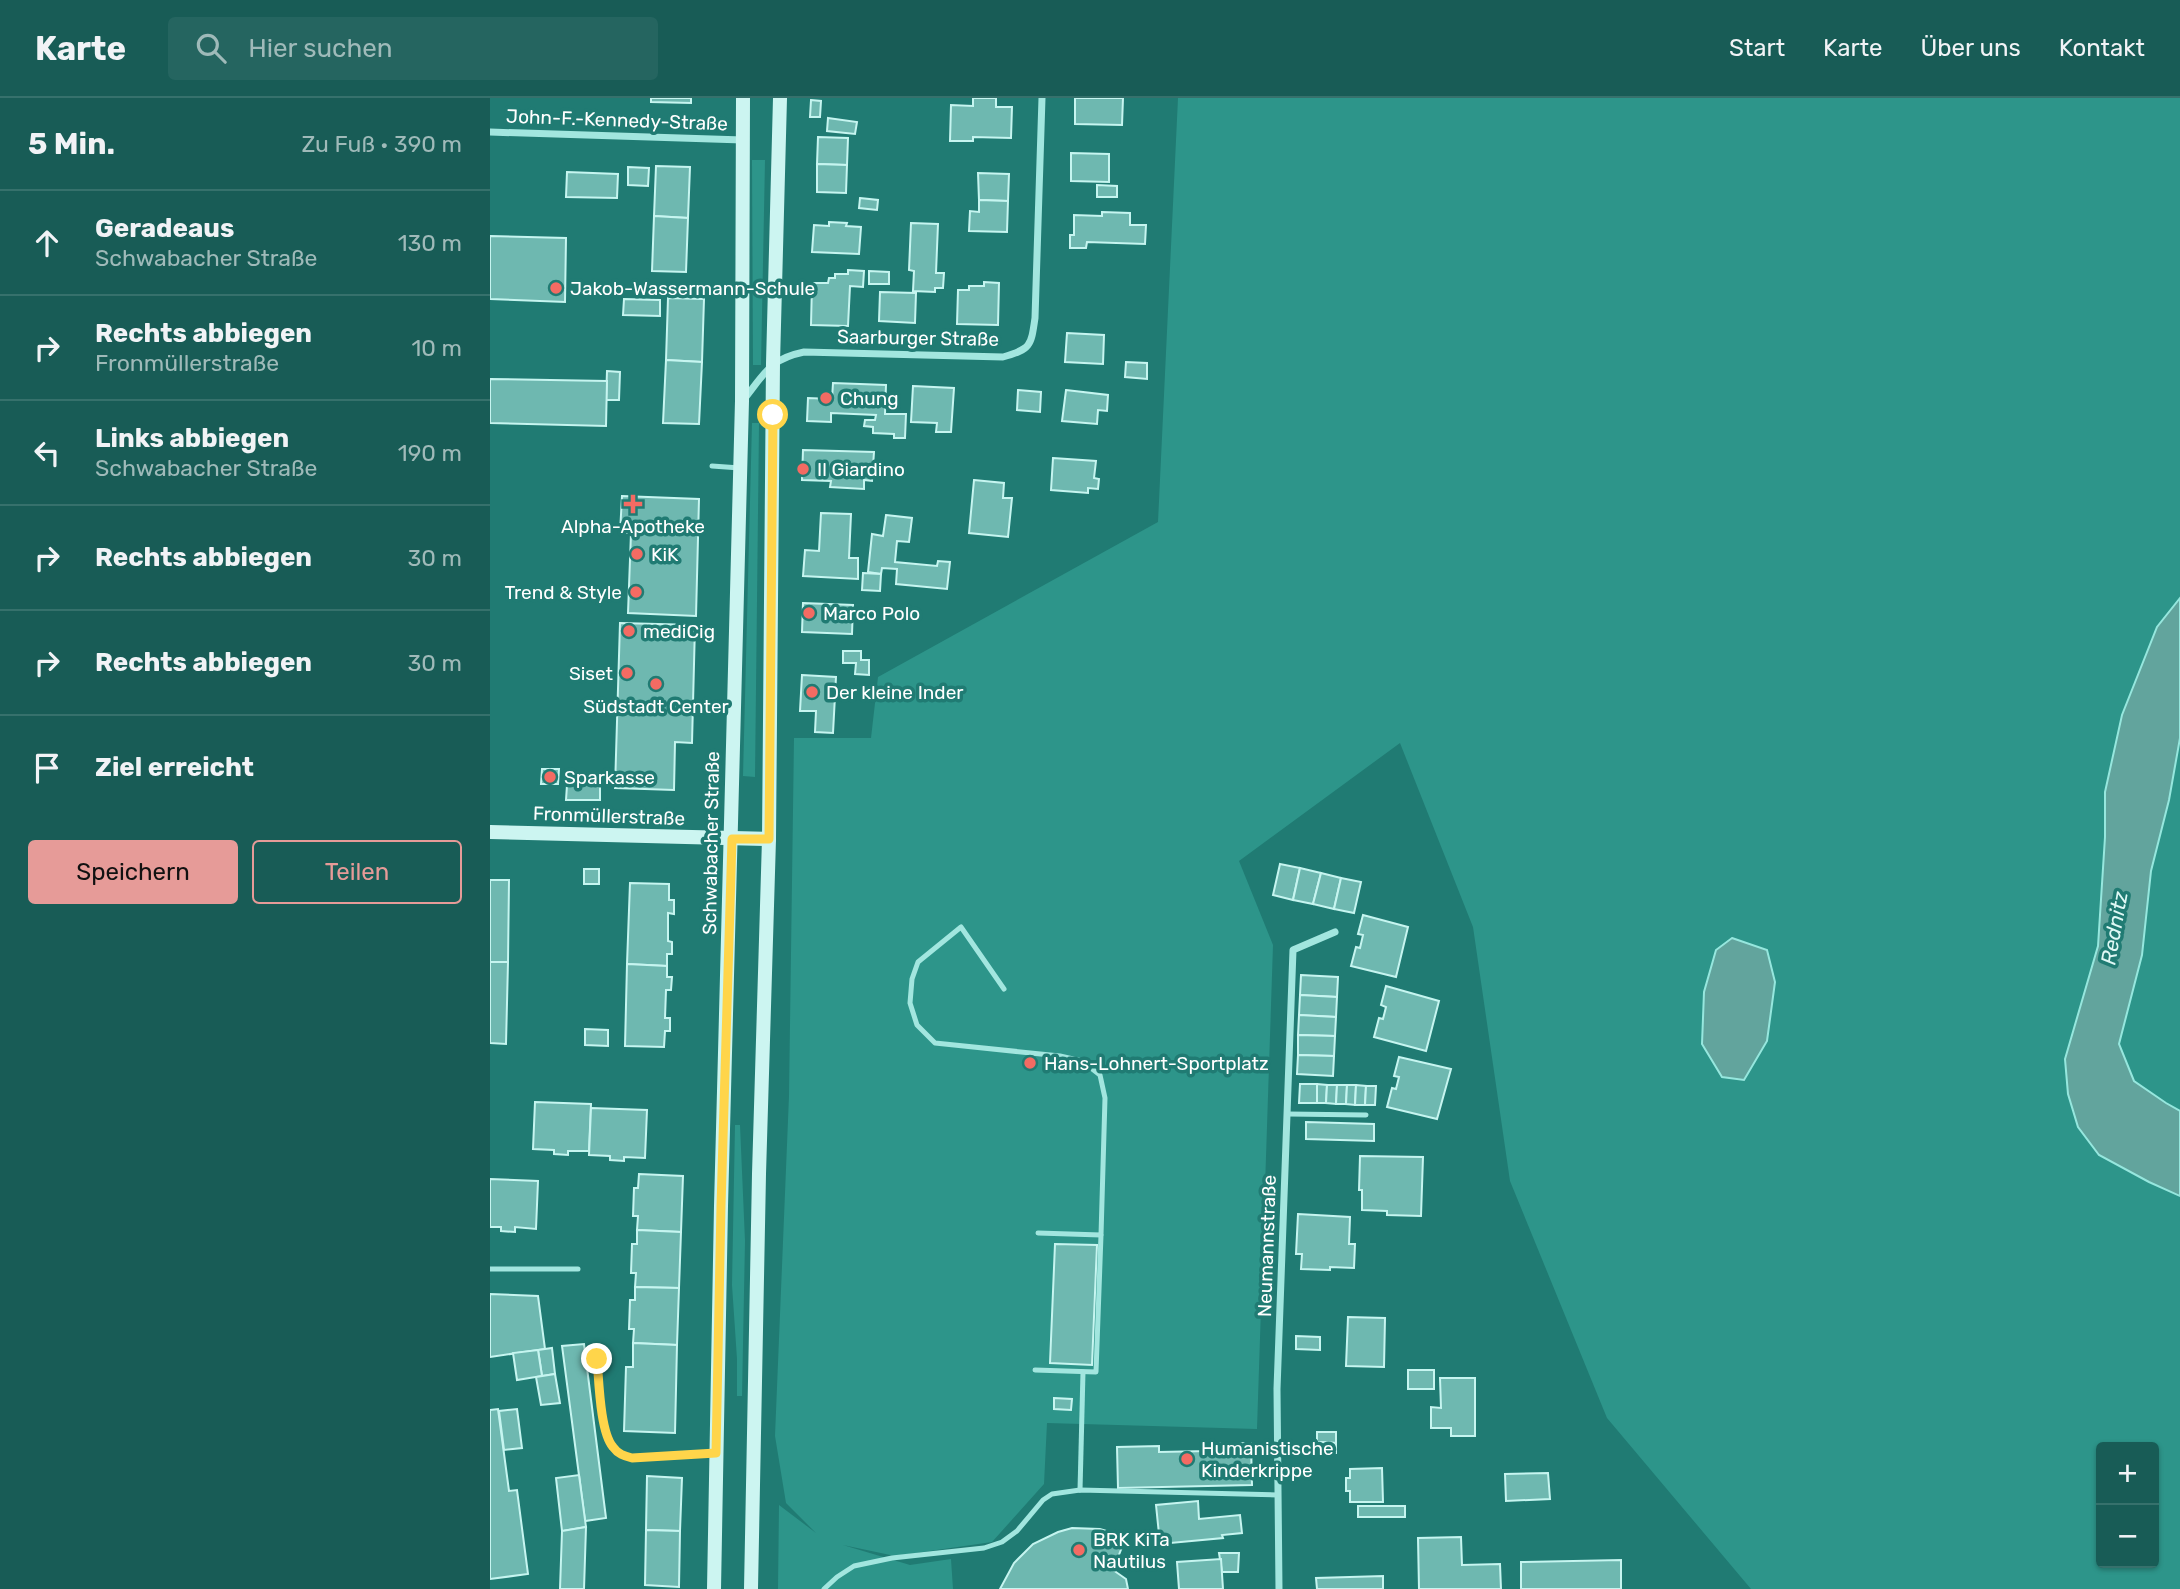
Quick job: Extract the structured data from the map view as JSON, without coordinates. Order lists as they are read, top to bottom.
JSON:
{
  "streets": {
    "main road": ["Fronmüllerstraße", "Schwabacher Straße"],
    "street": ["John-F.-Kennedy-Straße", "Saarburger Straße", "Neumannstraße"]
  },
  "crossings": [
    ["John-F.-Kennedy-Straße", "Schwabacher Straße"],
    ["Fronmüllerstraße", "Schwabacher Straße"]
  ],
  "water": ["Rednitz"],
  "places": {
    "other": [
      "Jakob-Wassermann-Schule",
      "Chung",
      "Il Giardino",
      "KiK",
      "Trend & Style",
      "Marco Polo",
      "mediCig",
      "Siset",
      "Südstadt Center",
      "Der kleine Inder",
      "Sparkasse",
      "Hans-Lohnert-Sportplatz",
      "Humanistische Kinderkrippe",
      "BRK KiTa Nautilus"
    ],
    "health": ["Alpha-Apotheke"]
  },
  "page": {
    "header": "Karte",
    "search": "Hier suchen",
    "nav": [
      "Start",
      "Karte",
      "Über uns",
      "Kontakt"
    ],
    "heading": ["5 Min.", "Zu Fuß · 390 m"],
    "list": [
      ["Geradeaus", "Schwabacher Straße", "130 m"],
      ["Rechts abbiegen", "Fronmüllerstraße", "10 m"],
      ["Links abbiegen", "Schwabacher Straße", "190 m"],
      ["Rechts abbiegen", "30 m"],
      ["Rechts abbiegen", "30 m"],
      "Ziel erreicht"
    ],
    "buttons": ["Speichern", "Teilen"],
    "map_buttons": ["+", "−"]
  }
}
